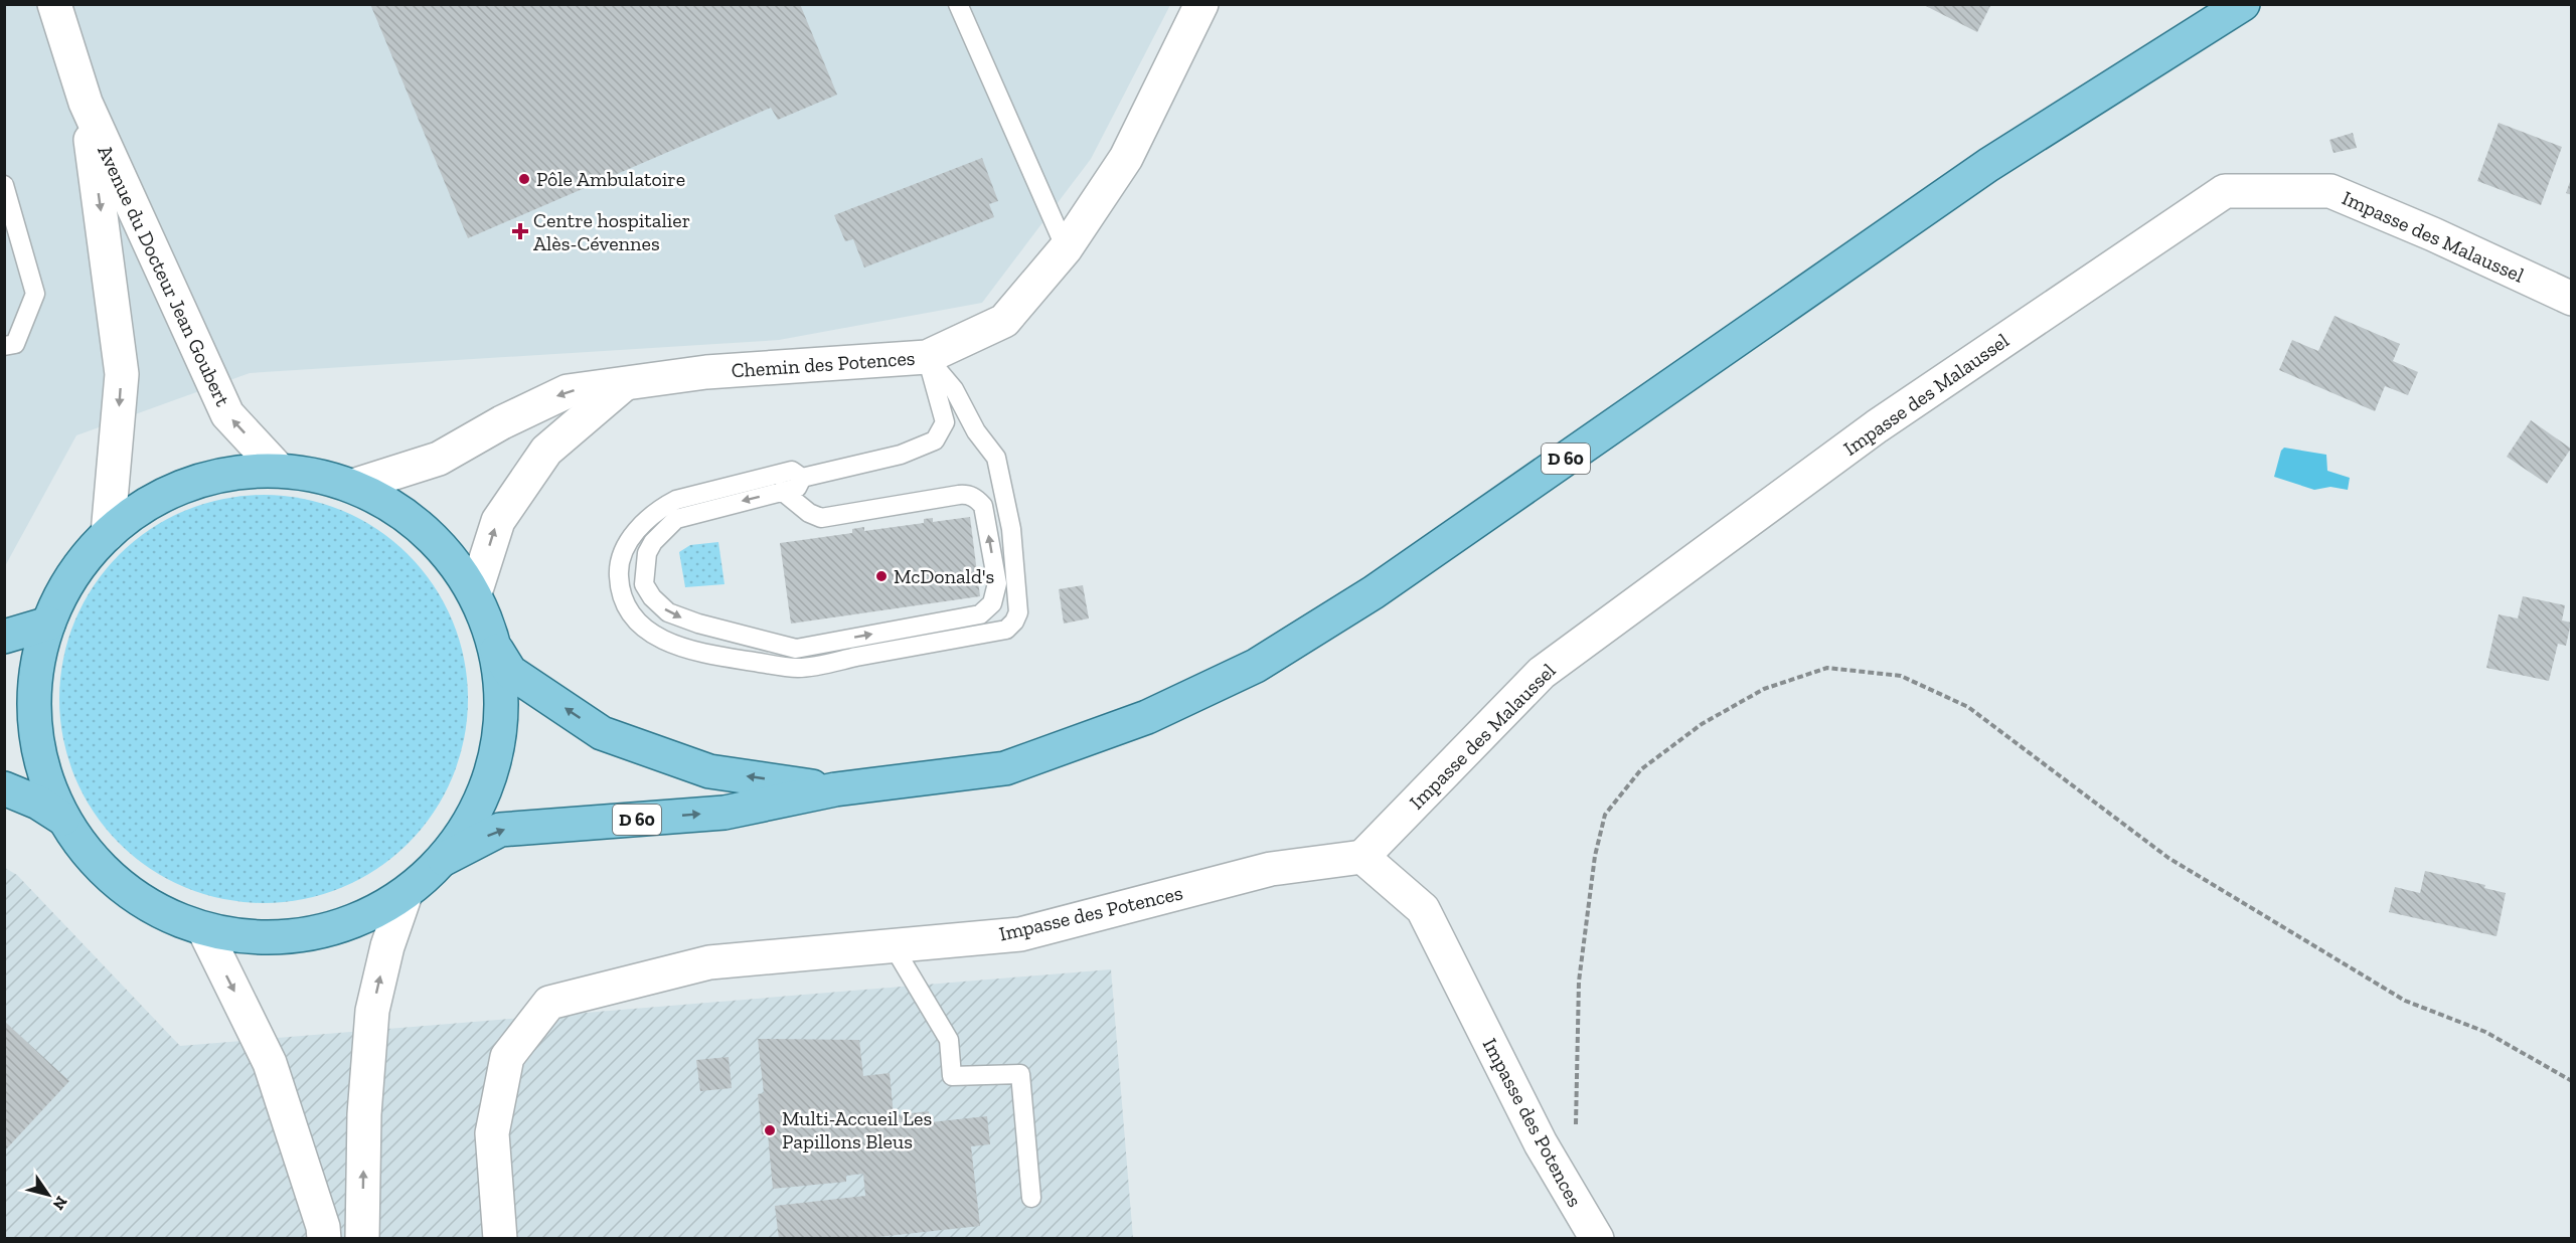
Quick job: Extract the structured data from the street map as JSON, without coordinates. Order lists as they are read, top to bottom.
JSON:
{
  "streets": {
    "main road": ["D 60"],
    "street": [
      "Impasse des Malaussel",
      "Avenue du Docteur Jean Goubert",
      "Chemin des Potences",
      "Impasse des Potences"
    ]
  },
  "crossings": [
    ["Impasse des Malaussel", "Impasse des Potences"]
  ],
  "places": {
    "other": ["Pôle Ambulatoire", "McDonald's", "Multi-Accueil Les Papillons Bleus"],
    "health": ["Centre hospitalier Alès-Cévennes"]
  },
  "north": "bottom right"
}
